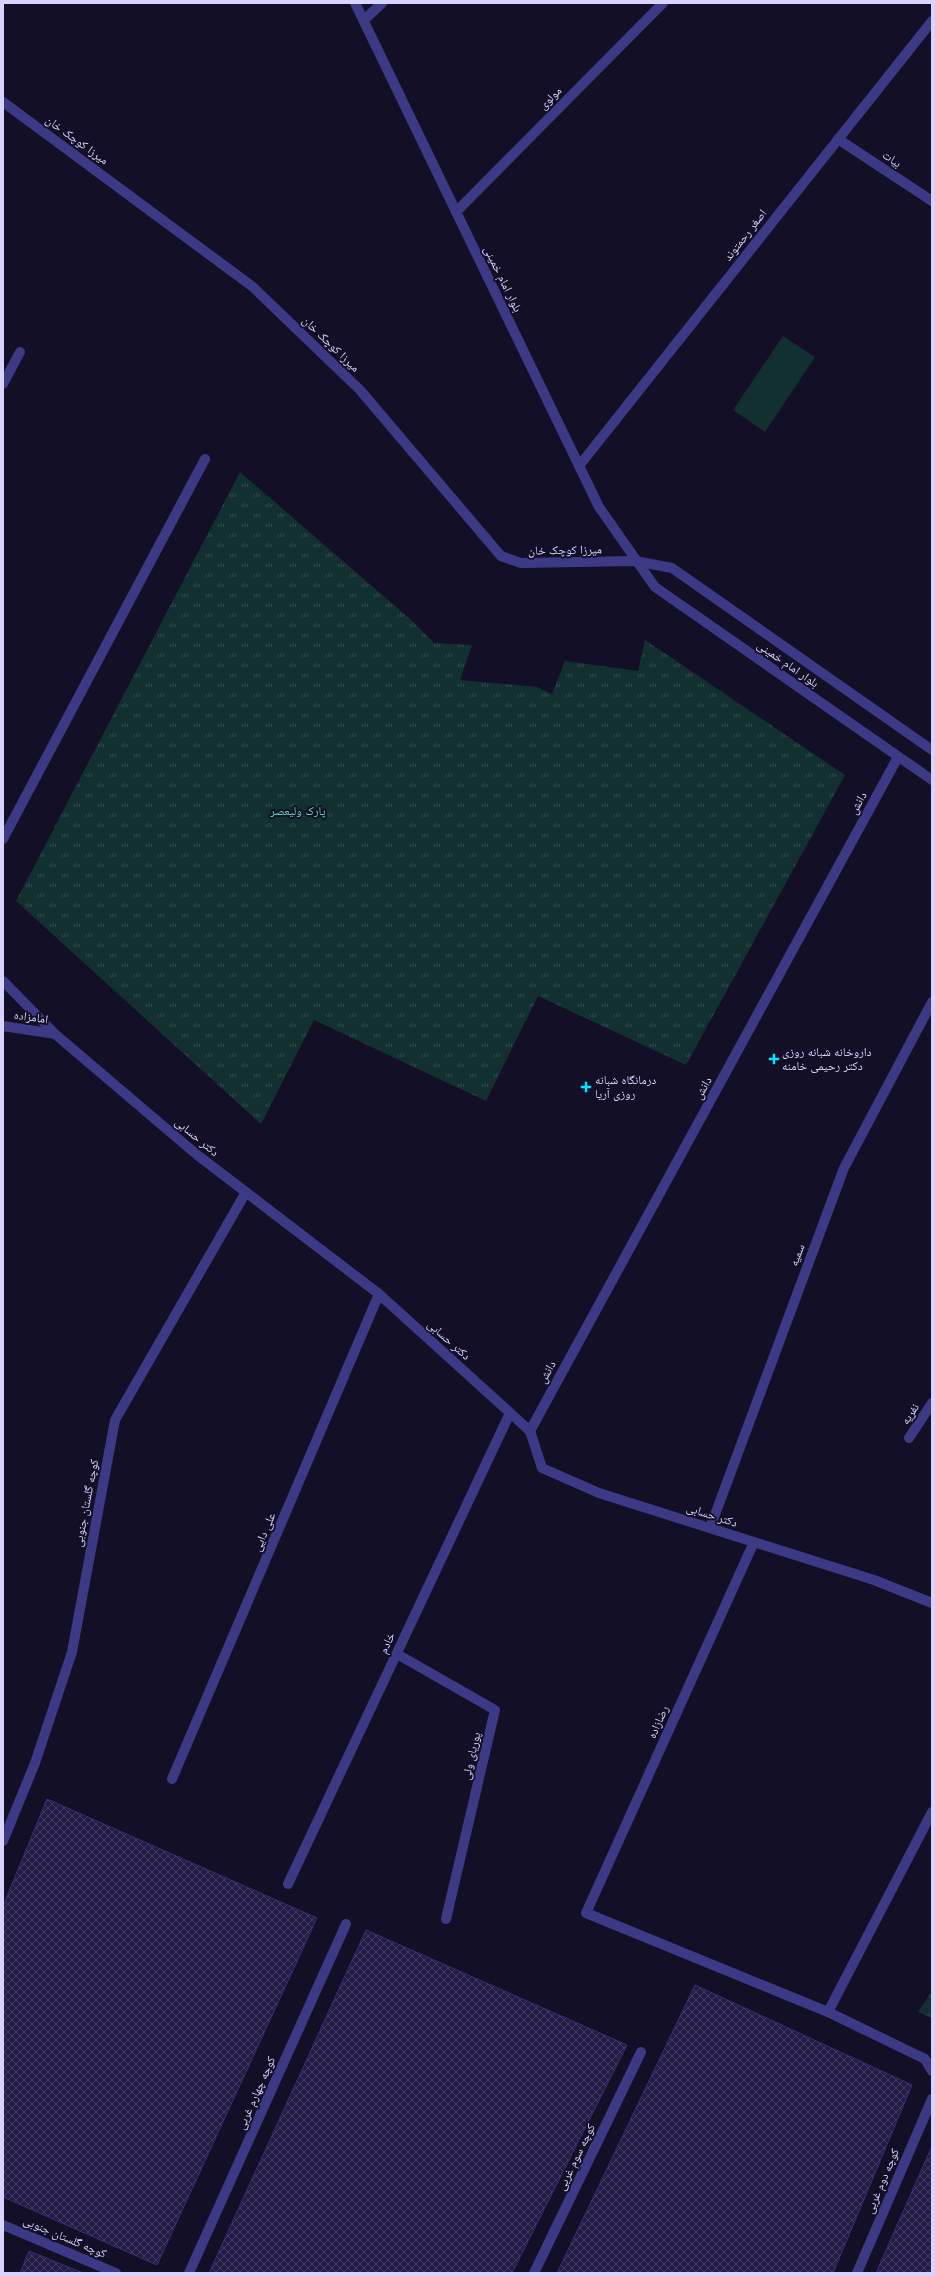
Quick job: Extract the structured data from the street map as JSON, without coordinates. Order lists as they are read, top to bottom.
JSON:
{
  "streets": {
    "street": [
      "مولوی",
      "میرزا کوچک خان",
      "بیات",
      "اصغر رحمتوند",
      "بلوار امام خمینی",
      "دانش",
      "امامزاده",
      "دکتر حسابی",
      "سمیه",
      "نفریه",
      "کوچه گلستان جنوبی",
      "علی دایی",
      "خادم",
      "رضازاده",
      "پوریای ولی",
      "کوچه چهارم غربی",
      "کوچه سوم غربی",
      "کوچه دوم غربی"
    ]
  },
  "crossings": [
    ["مولوی", "بلوار امام خمینی"],
    ["میرزا کوچک خان", "بلوار امام خمینی"],
    ["بیات", "اصغر رحمتوند"],
    ["اصغر رحمتوند", "بلوار امام خمینی"],
    ["بلوار امام خمینی", "دانش"],
    ["دانش", "دکتر حسابی"],
    ["امامزاده", "دکتر حسابی"],
    ["دکتر حسابی", "سمیه"],
    ["دکتر حسابی", "کوچه گلستان جنوبی"],
    ["دکتر حسابی", "علی دایی"],
    ["دکتر حسابی", "خادم"],
    ["دکتر حسابی", "رضازاده"],
    ["خادم", "پوریای ولی"]
  ],
  "parks": ["پارک ولیعصر"],
  "places": {
    "health": ["داروخانه شبانه روزی دکتر رحیمی خامنه", "درمانگاه شبانه روزی آریا"]
  }
}
